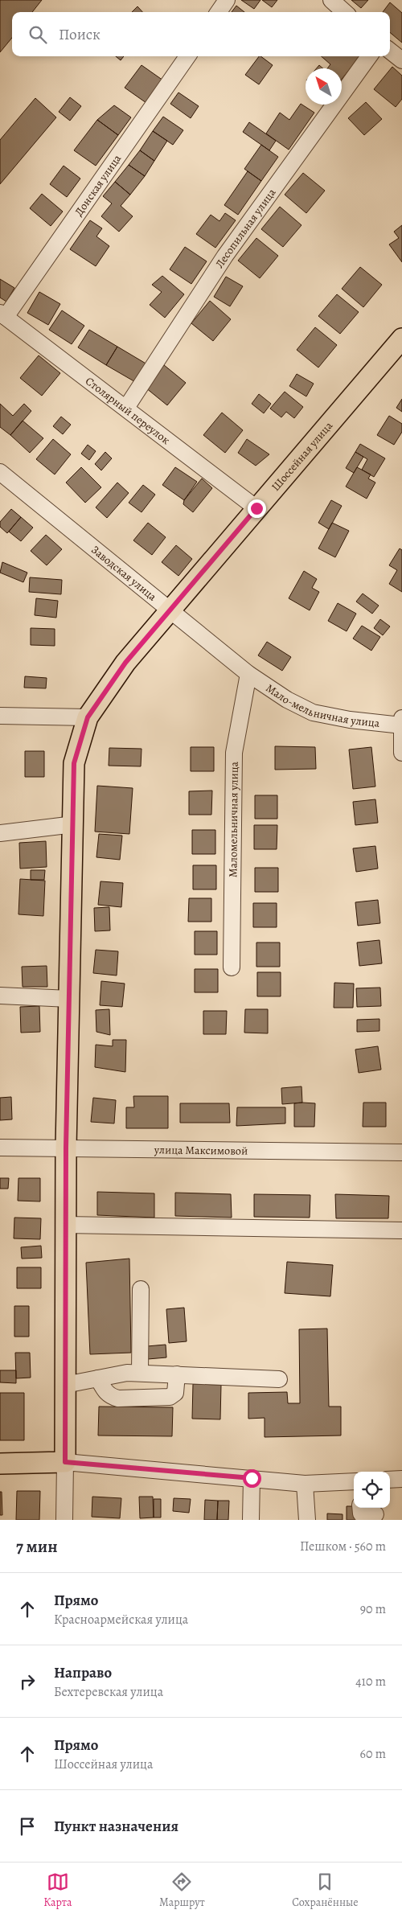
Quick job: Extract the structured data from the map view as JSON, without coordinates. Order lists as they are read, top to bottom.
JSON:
{
  "streets": {
    "main road": ["Шоссейная улица"],
    "street": [
      "Донская улица",
      "Лесопильная улица",
      "Столярный переулок",
      "Заводская улица",
      "Мало-мельничная улица",
      "Маломельничная улица",
      "улица Максимовой"
    ]
  },
  "crossings": [
    ["Донская улица", "Столярный переулок"],
    ["Лесопильная улица", "Столярный переулок"],
    ["Столярный переулок", "Шоссейная улица"],
    ["Шоссейная улица", "Заводская улица"],
    ["Шоссейная улица", "улица Максимовой"],
    ["Заводская улица", "Мало-мельничная улица"],
    ["Заводская улица", "Маломельничная улица"],
    ["Мало-мельничная улица", "Маломельничная улица"]
  ],
  "north": "top left",
  "page": {
    "search": "Поиск",
    "heading": ["7 мин", "Пешком · 560 m"],
    "list": [
      ["Прямо", "Красноармейская улица", "90 m"],
      ["Направо", "Бехтеревская улица", "410 m"],
      ["Прямо", "Шоссейная улица", "60 m"],
      "Пункт назначения"
    ],
    "nav": ["Карта", "Маршрут", "Сохранённые"]
  }
}
